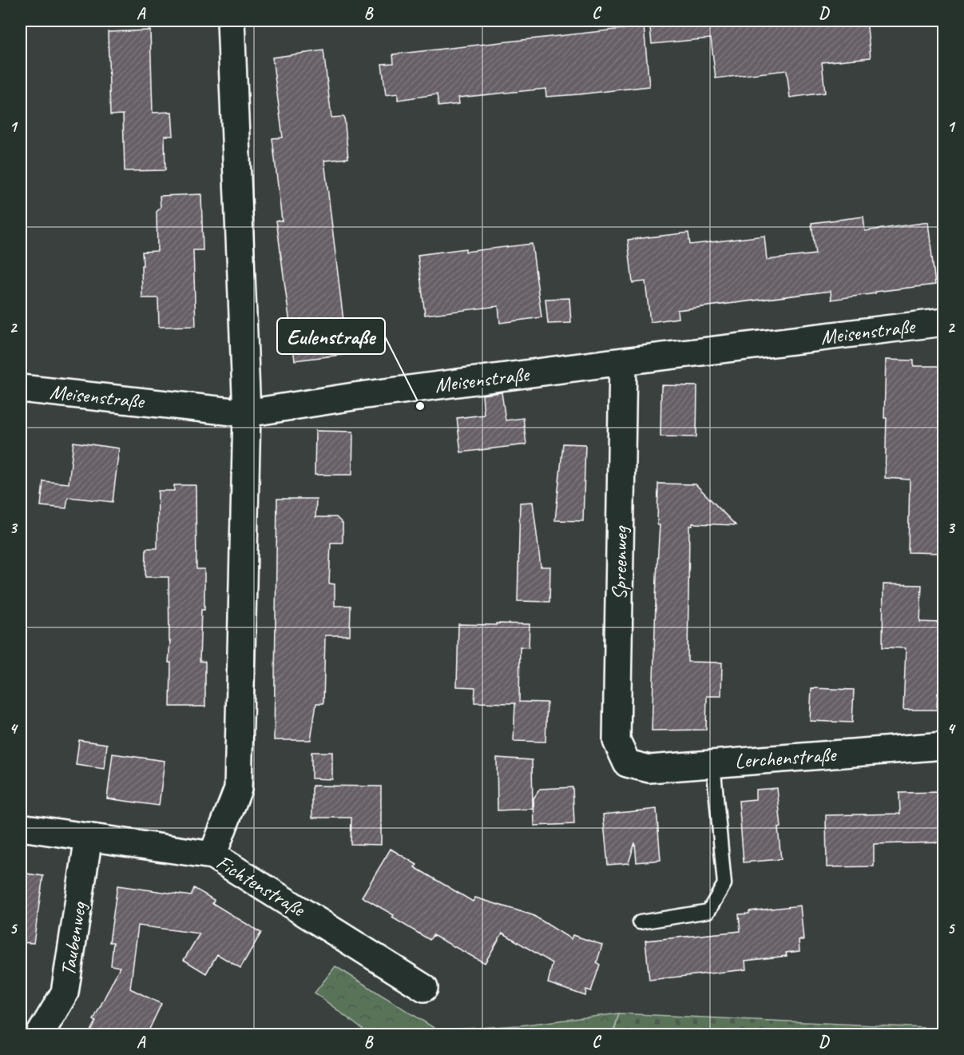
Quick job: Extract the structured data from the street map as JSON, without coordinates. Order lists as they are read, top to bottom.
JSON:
{
  "streets": {
    "street": [
      "Meisenstraße",
      "Spreenweg",
      "Lerchenstraße",
      "Fichtenstraße",
      "Taubenweg"
    ]
  },
  "crossings": [
    ["Meisenstraße", "Spreenweg"],
    ["Spreenweg", "Lerchenstraße"],
    ["Fichtenstraße", "Taubenweg"]
  ],
  "places": ["Eulenstraße"],
  "grid": {
    "columns": [
      "A",
      "B",
      "C",
      "D"
    ],
    "rows": [
      "1",
      "2",
      "3",
      "4",
      "5"
    ]
  }
}
